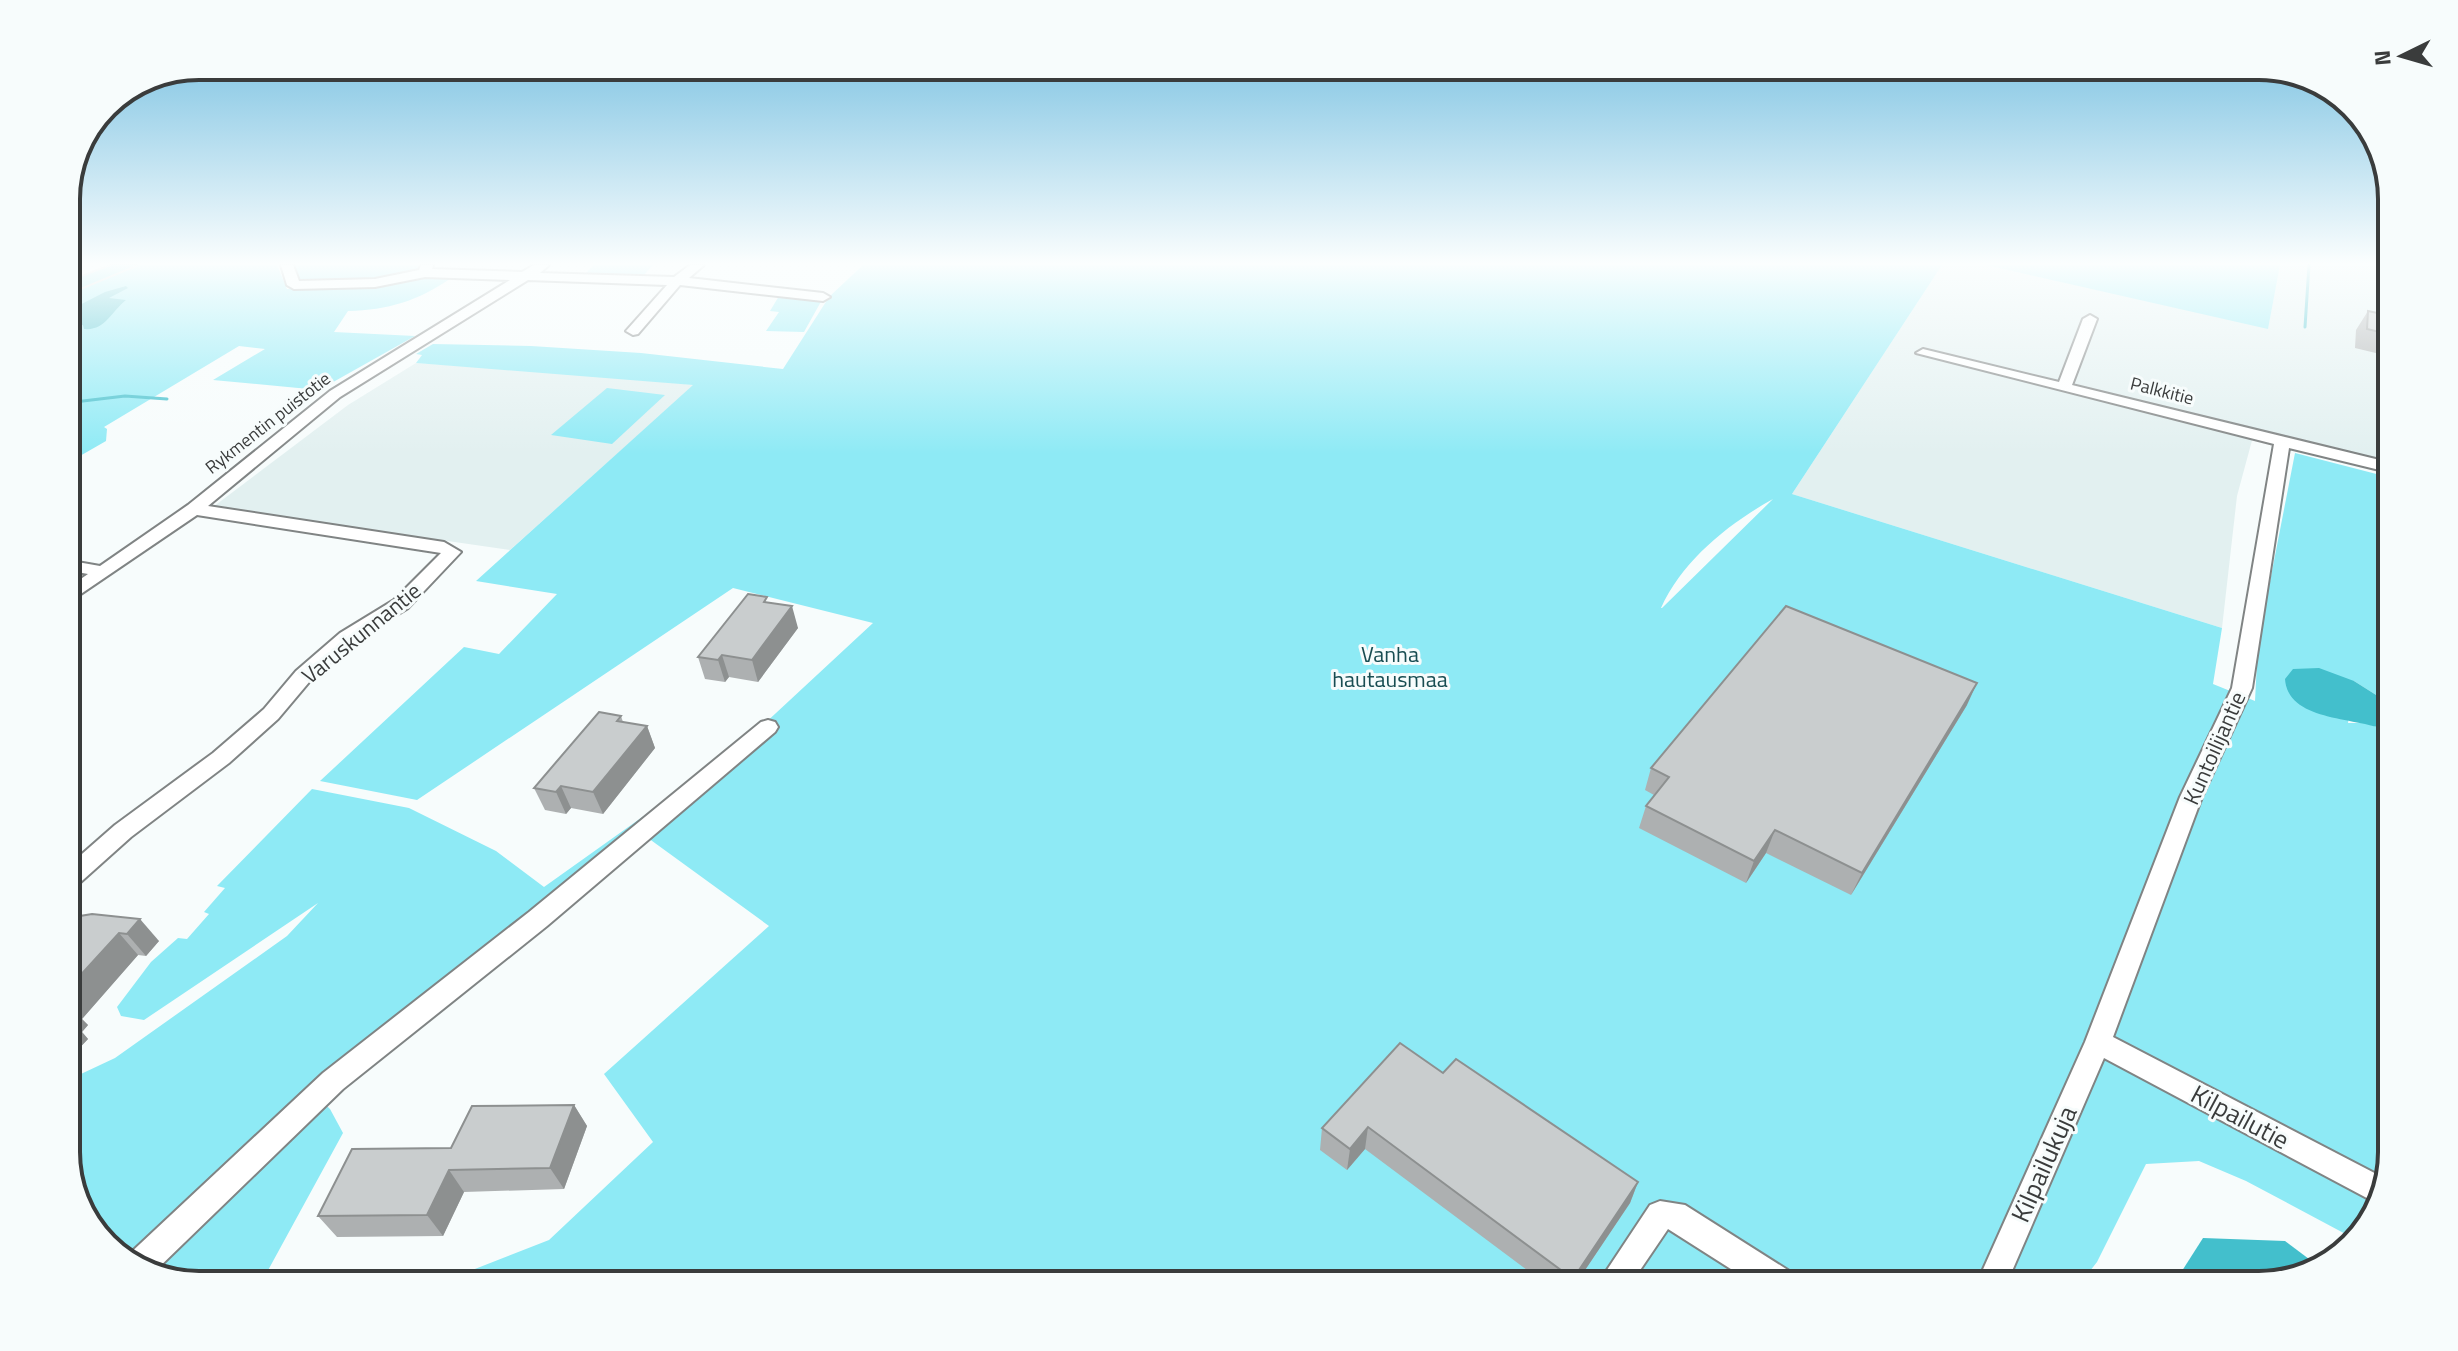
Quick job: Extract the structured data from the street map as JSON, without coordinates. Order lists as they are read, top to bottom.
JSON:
{
  "streets": {
    "street": [
      "Palkkitie",
      "Rykmentin puistotie",
      "Varuskunnantie",
      "Kuntoilijantie",
      "Kilpailutie",
      "Kilpailukuja"
    ]
  },
  "crossings": [
    ["Palkkitie", "Kuntoilijantie"],
    ["Rykmentin puistotie", "Varuskunnantie"],
    ["Kuntoilijantie", "Kilpailutie"],
    ["Kuntoilijantie", "Kilpailukuja"],
    ["Kilpailutie", "Kilpailukuja"]
  ],
  "parks": ["Vanha hautausmaa"],
  "north": "left"
}
